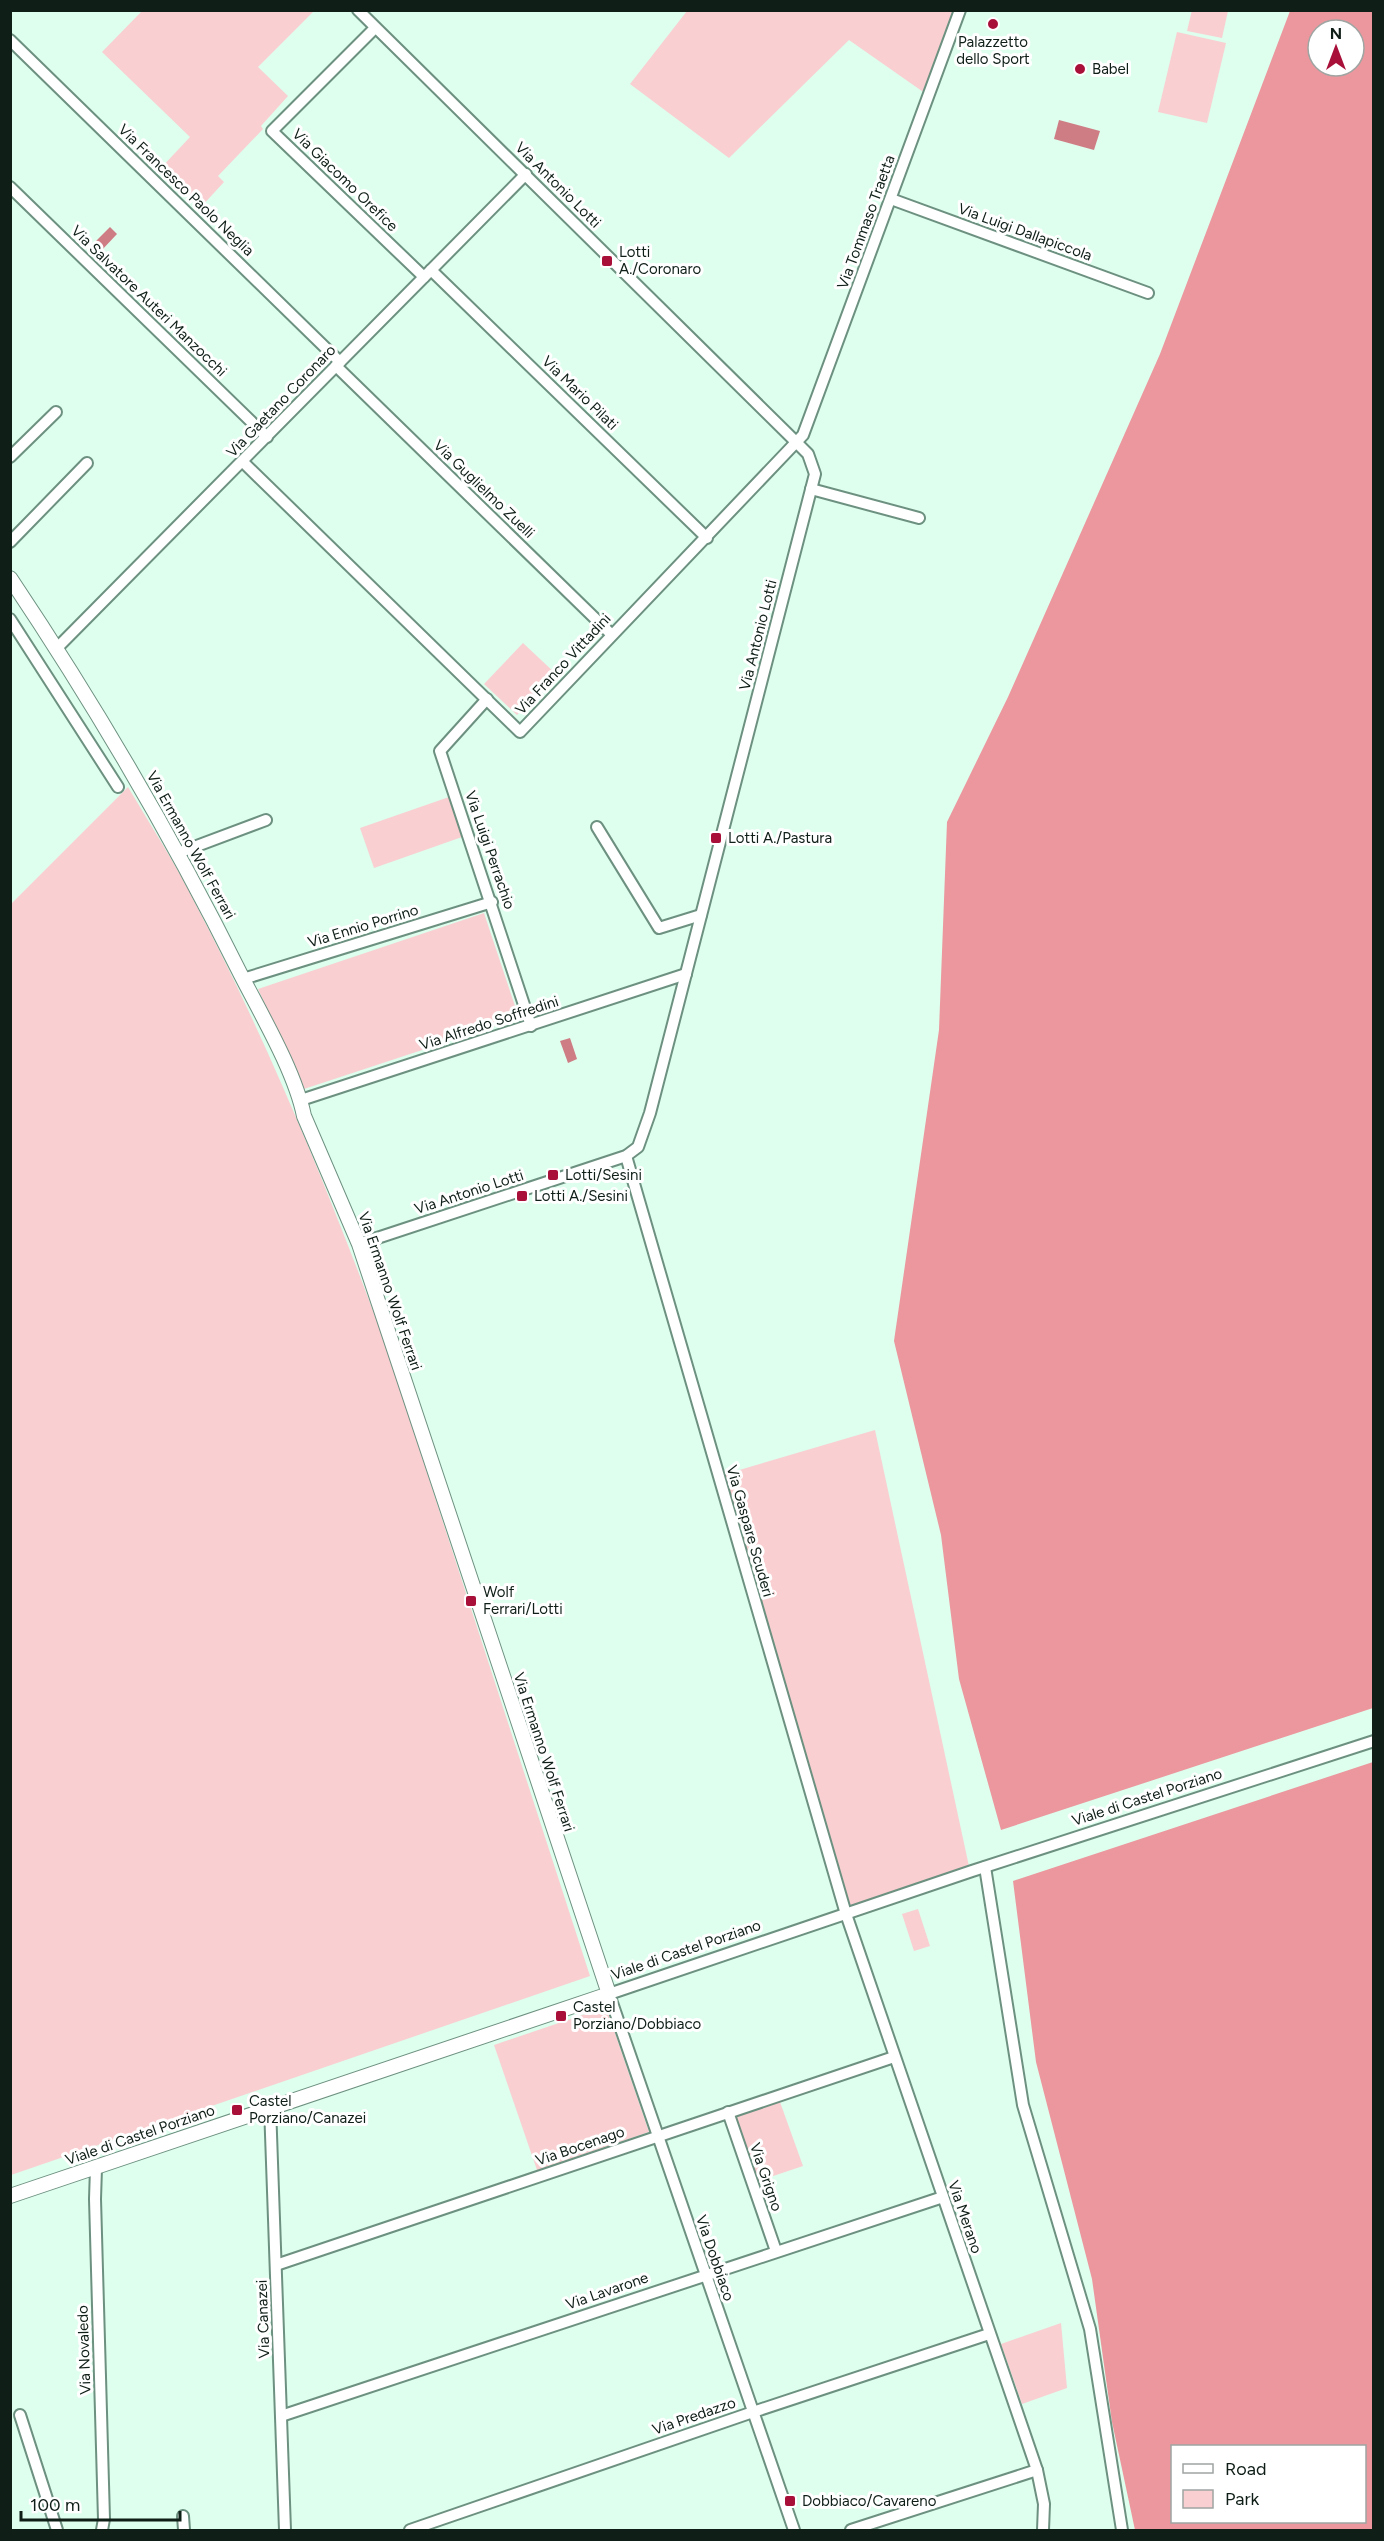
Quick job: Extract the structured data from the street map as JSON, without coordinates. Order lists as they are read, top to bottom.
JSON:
{
  "streets": {
    "street": [
      "Via Giacomo Orefice",
      "Via Antonio Lotti",
      "Via Francesco Paolo Neglia",
      "Via Tommaso Traetta",
      "Via Luigi Dallapiccola",
      "Via Salvatore Auteri Manzocchi",
      "Via Mario Pilati",
      "Via Gaetano Coronaro",
      "Via Guglielmo Zuelli",
      "Via Franco Vittadini",
      "Via Ermanno Wolf Ferrari",
      "Via Luigi Perrachio",
      "Via Ennio Porrino",
      "Via Alfredo Soffredini",
      "Via Gaspare Scuderi",
      "Viale di Castel Porziano",
      "Via Bocenago",
      "Via Grigno",
      "Via Merano",
      "Via Dobbiaco",
      "Via Lavarone",
      "Via Canazei",
      "Via Novaledo",
      "Via Predazzo"
    ]
  },
  "crossings": [
    ["Via Giacomo Orefice", "Via Antonio Lotti"],
    ["Via Giacomo Orefice", "Via Mario Pilati"],
    ["Via Giacomo Orefice", "Via Gaetano Coronaro"],
    ["Via Antonio Lotti", "Via Tommaso Traetta"],
    ["Via Antonio Lotti", "Via Gaetano Coronaro"],
    ["Via Antonio Lotti", "Via Franco Vittadini"],
    ["Via Antonio Lotti", "Via Ermanno Wolf Ferrari"],
    ["Via Antonio Lotti", "Via Alfredo Soffredini"],
    ["Via Antonio Lotti", "Via Gaspare Scuderi"],
    ["Via Francesco Paolo Neglia", "Via Gaetano Coronaro"],
    ["Via Francesco Paolo Neglia", "Via Guglielmo Zuelli"],
    ["Via Tommaso Traetta", "Via Luigi Dallapiccola"],
    ["Via Tommaso Traetta", "Via Franco Vittadini"],
    ["Via Salvatore Auteri Manzocchi", "Via Gaetano Coronaro"],
    ["Via Mario Pilati", "Via Gaetano Coronaro"],
    ["Via Mario Pilati", "Via Franco Vittadini"],
    ["Via Gaetano Coronaro", "Via Guglielmo Zuelli"],
    ["Via Gaetano Coronaro", "Via Franco Vittadini"],
    ["Via Gaetano Coronaro", "Via Ermanno Wolf Ferrari"],
    ["Via Guglielmo Zuelli", "Via Franco Vittadini"],
    ["Via Franco Vittadini", "Via Luigi Perrachio"],
    ["Via Ermanno Wolf Ferrari", "Via Ennio Porrino"],
    ["Via Ermanno Wolf Ferrari", "Via Alfredo Soffredini"],
    ["Via Ermanno Wolf Ferrari", "Viale di Castel Porziano"],
    ["Via Ermanno Wolf Ferrari", "Via Dobbiaco"],
    ["Via Luigi Perrachio", "Via Ennio Porrino"],
    ["Via Luigi Perrachio", "Via Alfredo Soffredini"],
    ["Via Gaspare Scuderi", "Viale di Castel Porziano"],
    ["Via Gaspare Scuderi", "Via Merano"],
    ["Viale di Castel Porziano", "Via Merano"],
    ["Viale di Castel Porziano", "Via Dobbiaco"],
    ["Viale di Castel Porziano", "Via Canazei"],
    ["Viale di Castel Porziano", "Via Novaledo"],
    ["Via Bocenago", "Via Grigno"],
    ["Via Bocenago", "Via Merano"],
    ["Via Bocenago", "Via Dobbiaco"],
    ["Via Bocenago", "Via Canazei"],
    ["Via Grigno", "Via Lavarone"],
    ["Via Merano", "Via Lavarone"],
    ["Via Merano", "Via Predazzo"],
    ["Via Dobbiaco", "Via Lavarone"],
    ["Via Dobbiaco", "Via Predazzo"],
    ["Via Lavarone", "Via Canazei"]
  ],
  "places": {
    "other": ["Palazzetto dello Sport", "Babel"],
    "transit": [
      "Lotti A./Coronaro",
      "Lotti A./Pastura",
      "Lotti/Sesini",
      "Lotti A./Sesini",
      "Wolf Ferrari/Lotti",
      "Castel Porziano/Dobbiaco",
      "Castel Porziano/Canazei",
      "Dobbiaco/Cavareno"
    ]
  },
  "legend": ["Road", "Park"],
  "scale_bar": "100 m",
  "north": "top"
}
